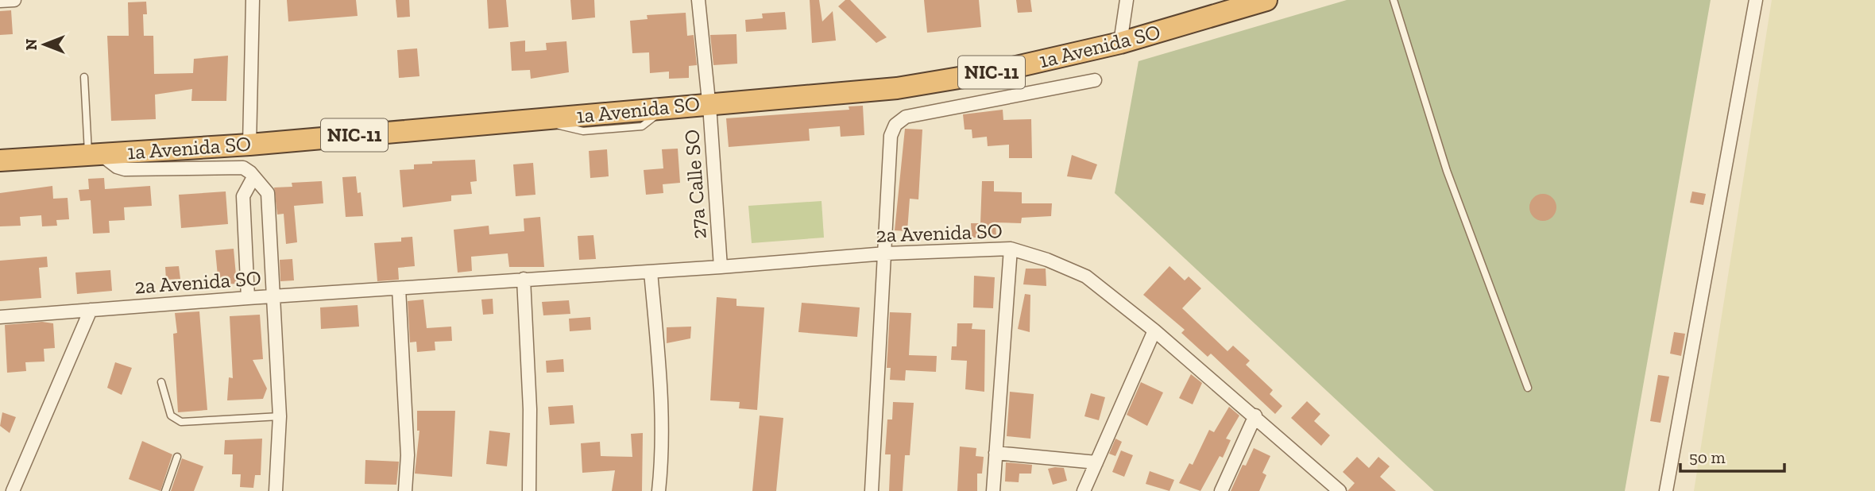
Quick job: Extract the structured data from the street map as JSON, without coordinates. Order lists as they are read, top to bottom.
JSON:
{
  "streets": {
    "highway": ["1a Avenida SO", "NIC-11"],
    "street": ["27a Calle SO", "2a Avenida SO"]
  },
  "crossings": [
    ["1a Avenida SO", "27a Calle SO"],
    ["27a Calle SO", "2a Avenida SO"]
  ],
  "scale_bar": "50 m",
  "north": "left"
}
